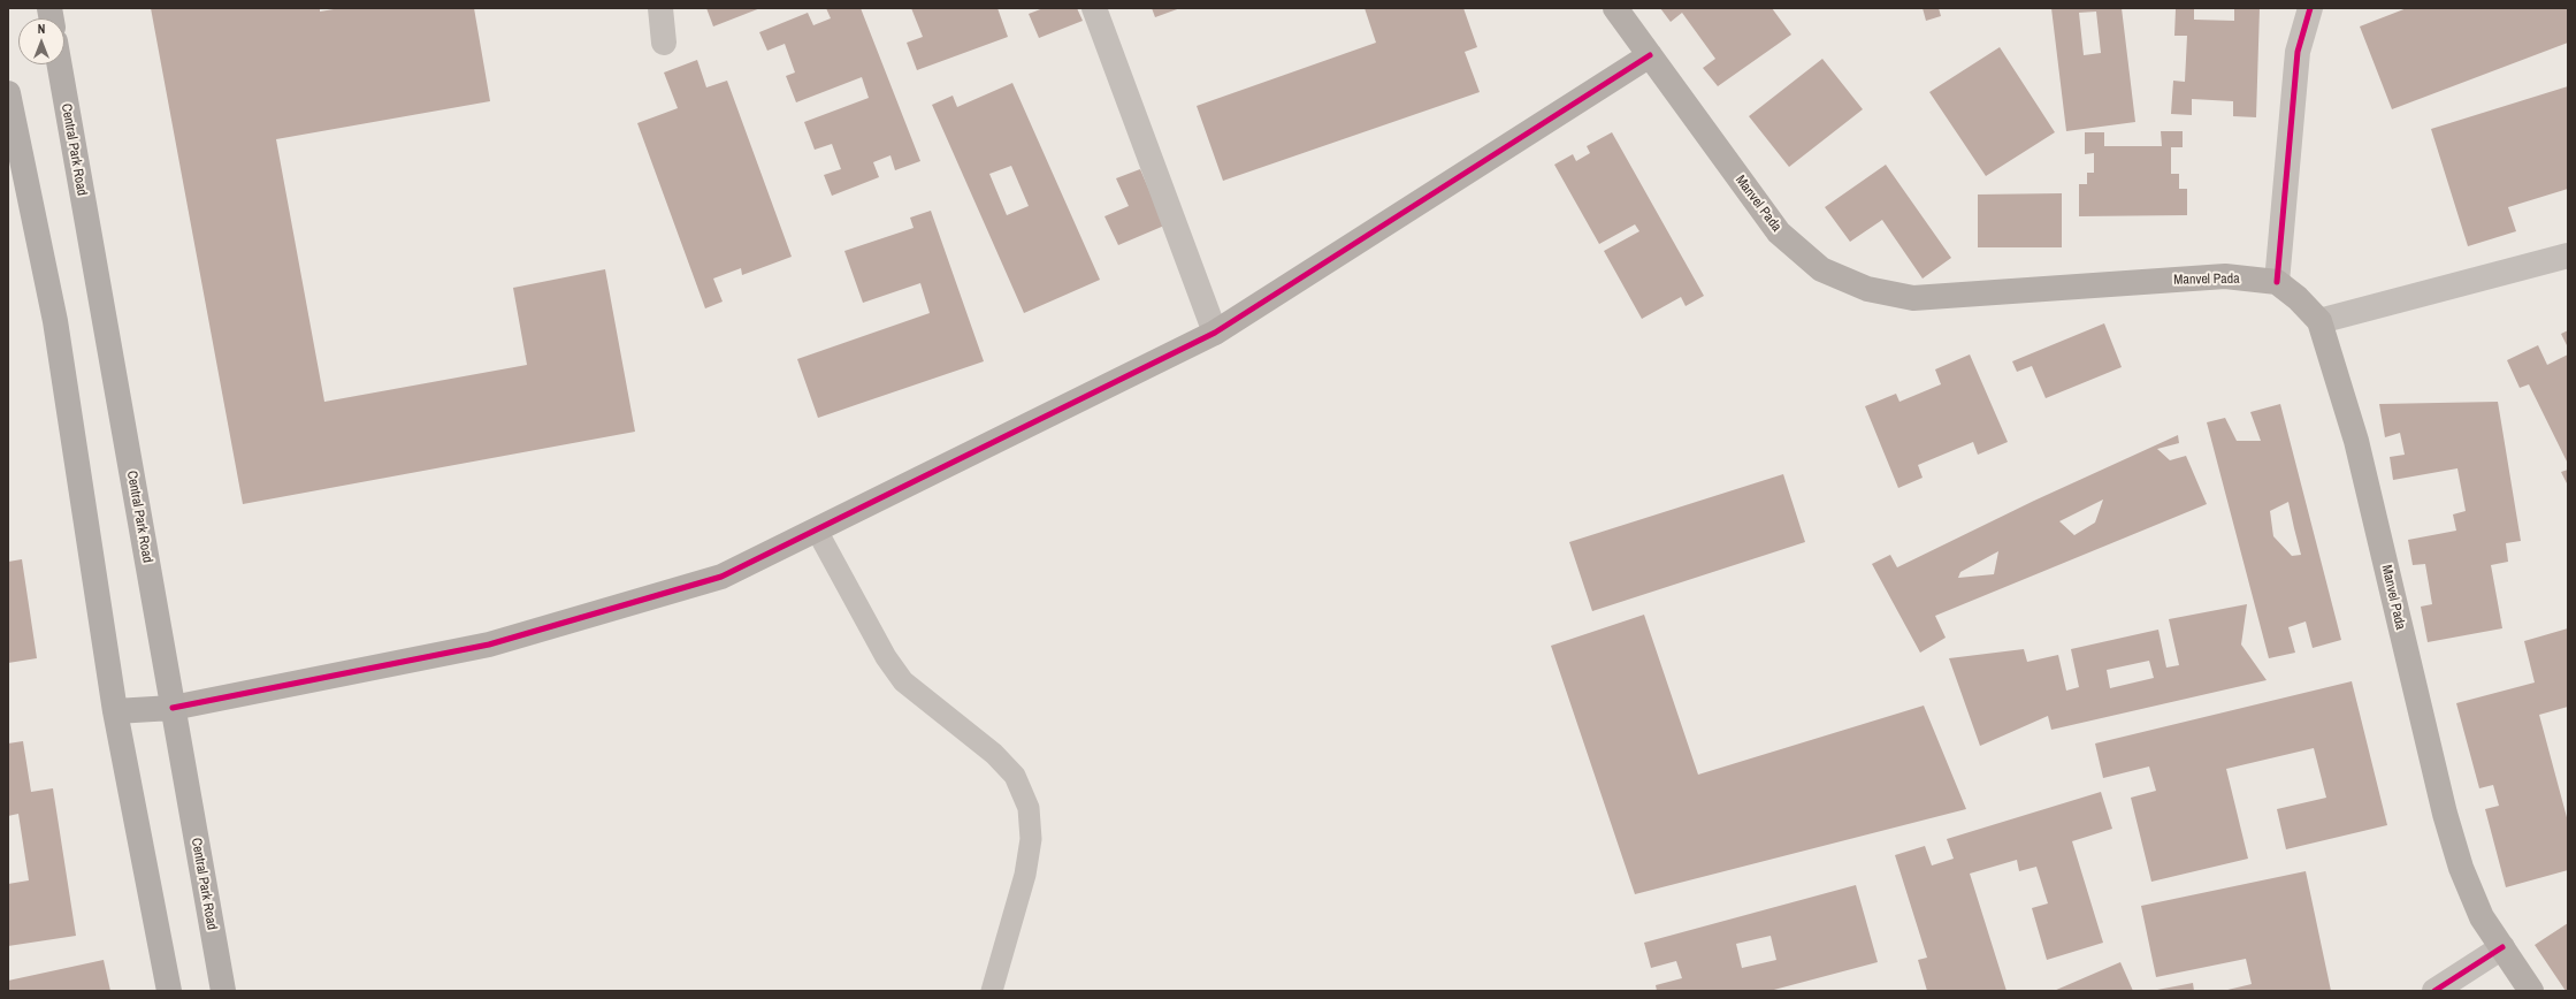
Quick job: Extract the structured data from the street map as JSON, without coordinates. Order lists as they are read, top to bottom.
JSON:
{
  "streets": {
    "main road": ["Central Park Road"],
    "street": ["Manvel Pada"]
  },
  "north": "top"
}
